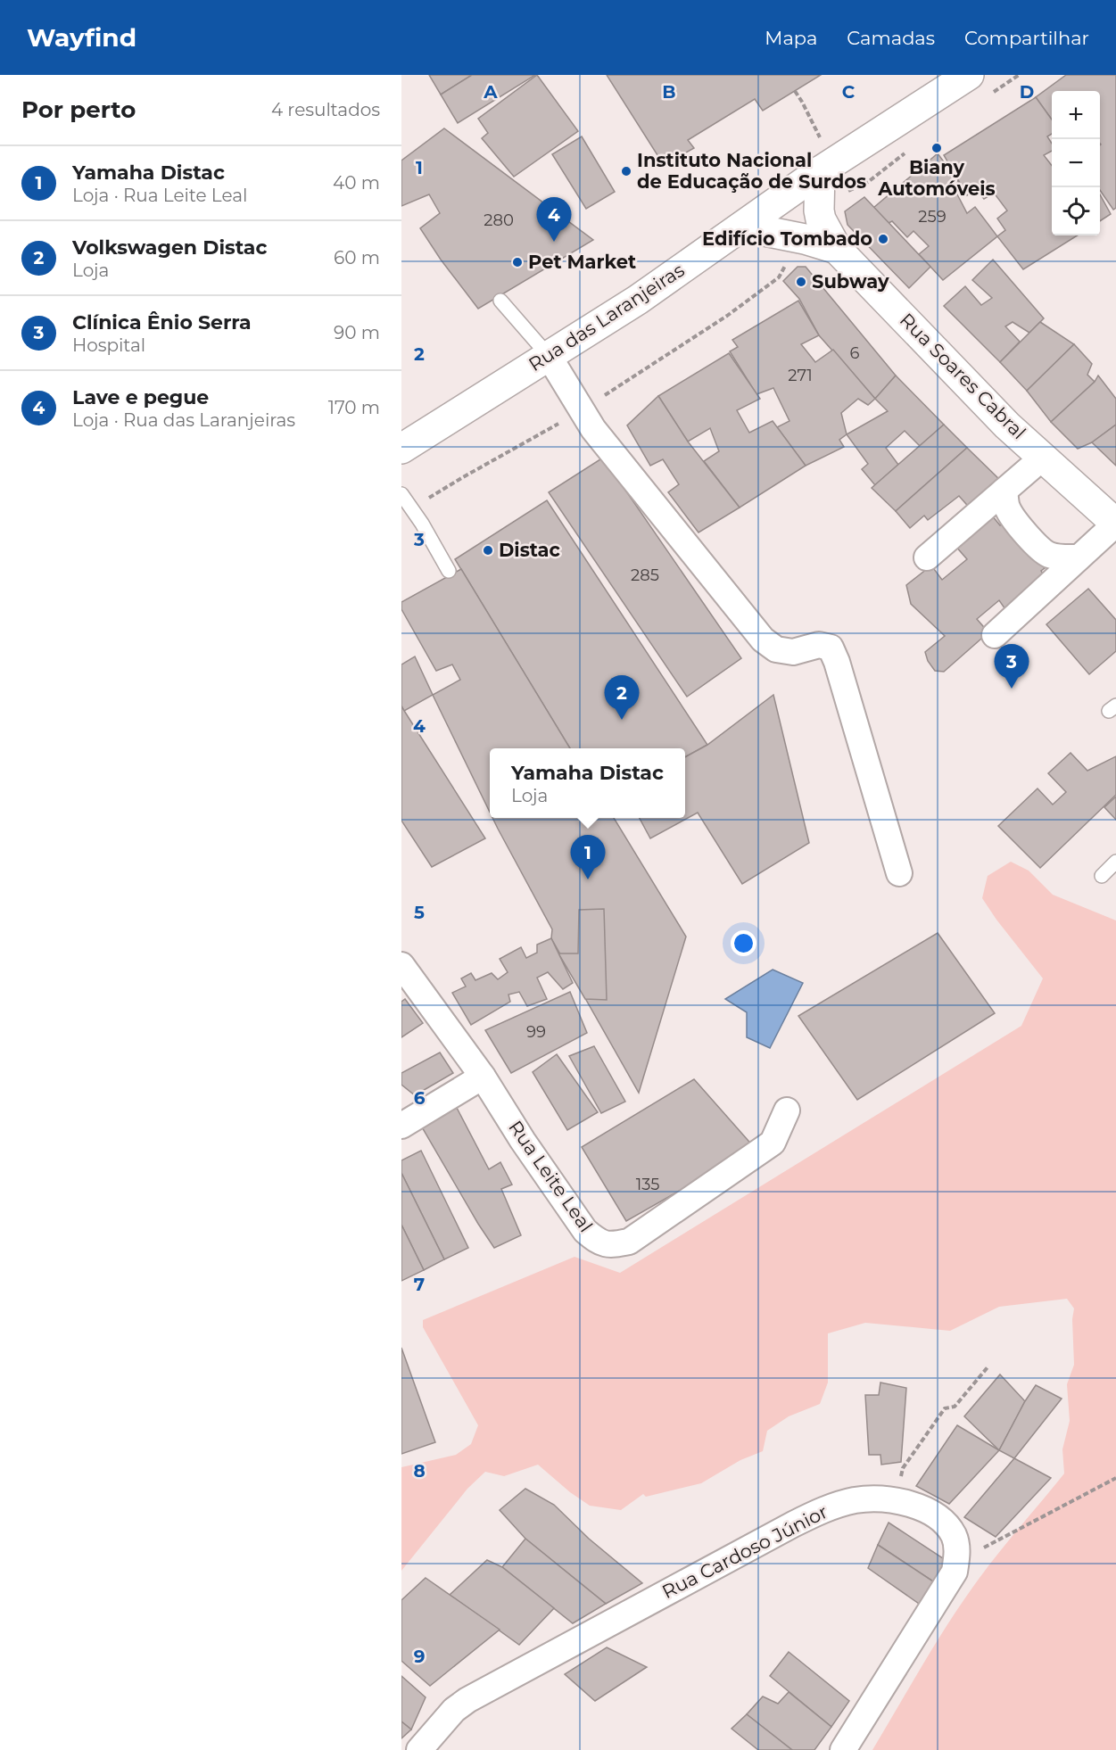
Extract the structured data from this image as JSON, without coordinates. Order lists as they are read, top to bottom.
{
  "streets": {
    "main road": ["Rua das Laranjeiras", "Rua Soares Cabral"],
    "street": ["Rua Leite Leal", "Rua Cardoso Júnior"]
  },
  "crossings": [
    ["Rua das Laranjeiras", "Rua Soares Cabral"]
  ],
  "places": [
    "Biany Automóveis",
    "Instituto Nacional de Educação de Surdos",
    "Edifício Tombado",
    "Pet Market",
    "Subway",
    "Distac"
  ],
  "house_numbers": [
    "259",
    "280",
    "6",
    "271",
    "285",
    "99",
    "135"
  ],
  "page": {
    "header": "Wayfind",
    "nav": ["Mapa", "Camadas", "Compartilhar"],
    "heading": ["Por perto", "4 resultados"],
    "map_buttons": ["+", "−"],
    "list": [
      {
        "mark": "1",
        "name": "Yamaha Distac",
        "note": "Loja · Rua Leite Leal",
        "value": "40 m"
      },
      {
        "mark": "2",
        "name": "Volkswagen Distac",
        "note": "Loja",
        "value": "60 m"
      },
      {
        "mark": "3",
        "name": "Clínica Ênio Serra",
        "note": "Hospital",
        "value": "90 m"
      },
      {
        "mark": "4",
        "name": "Lave e pegue",
        "note": "Loja · Rua das Laranjeiras",
        "value": "170 m"
      }
    ],
    "pins": [
      "4",
      "3",
      "2",
      "1"
    ],
    "popup": ["Yamaha Distac", "Loja"]
  },
  "grid": {
    "columns": [
      "A",
      "B",
      "C",
      "D"
    ],
    "rows": [
      "1",
      "2",
      "3",
      "4",
      "5",
      "6",
      "7",
      "8",
      "9"
    ]
  }
}
